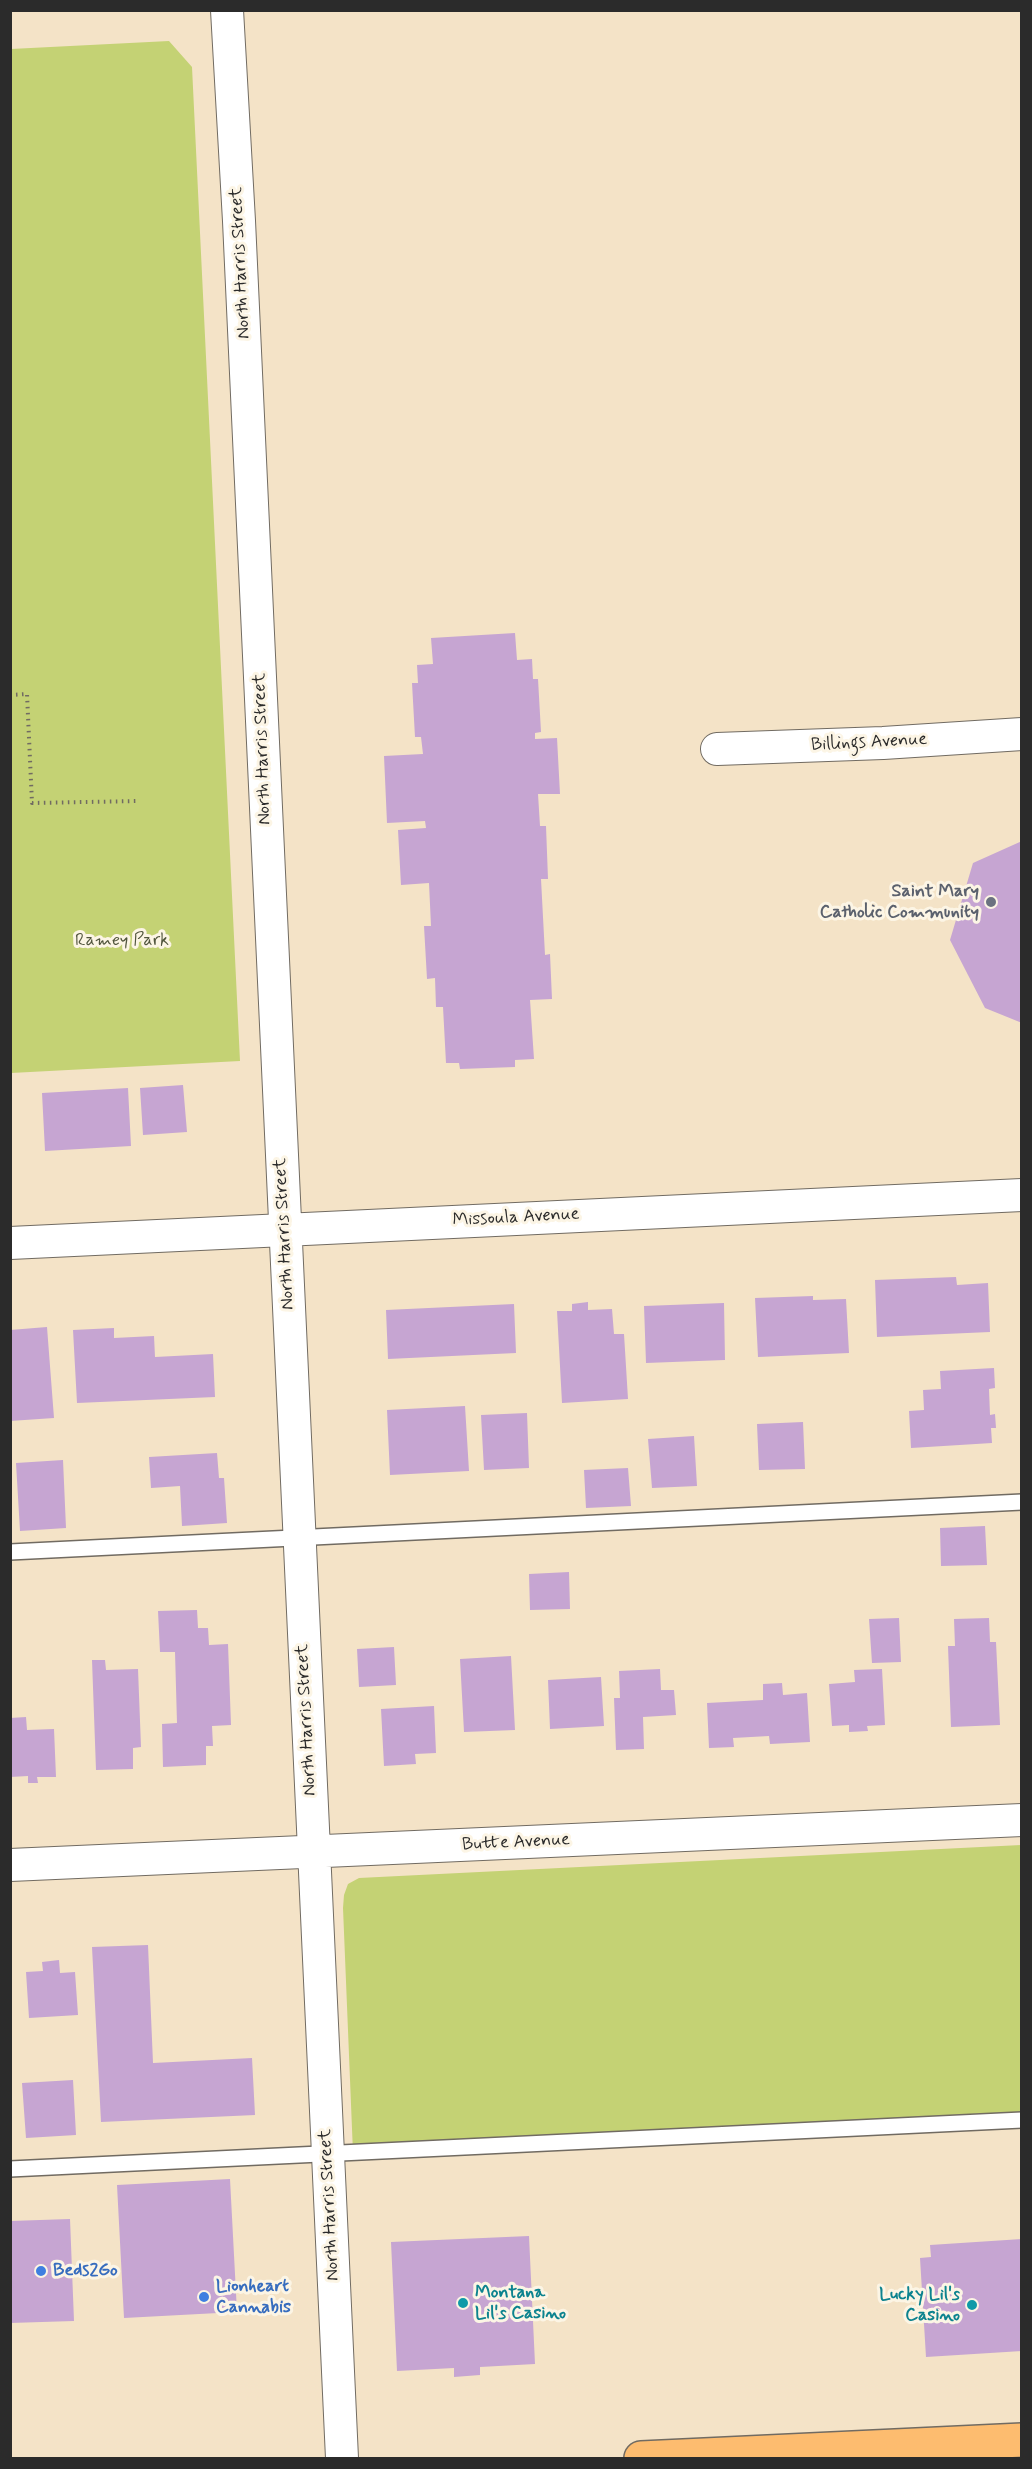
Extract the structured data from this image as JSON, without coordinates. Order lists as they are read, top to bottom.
{
  "streets": {
    "street": [
      "North Harris Street",
      "Billings Avenue",
      "Missoula Avenue",
      "Butte Avenue"
    ]
  },
  "crossings": [
    ["North Harris Street", "Missoula Avenue"],
    ["North Harris Street", "Butte Avenue"]
  ],
  "parks": ["Ramey Park"],
  "places": [
    "Saint Mary Catholic Community",
    "Beds2Go",
    "Lionheart Cannabis",
    "Montana Lil's Casino",
    "Lucky Lil's Casino"
  ]
}
